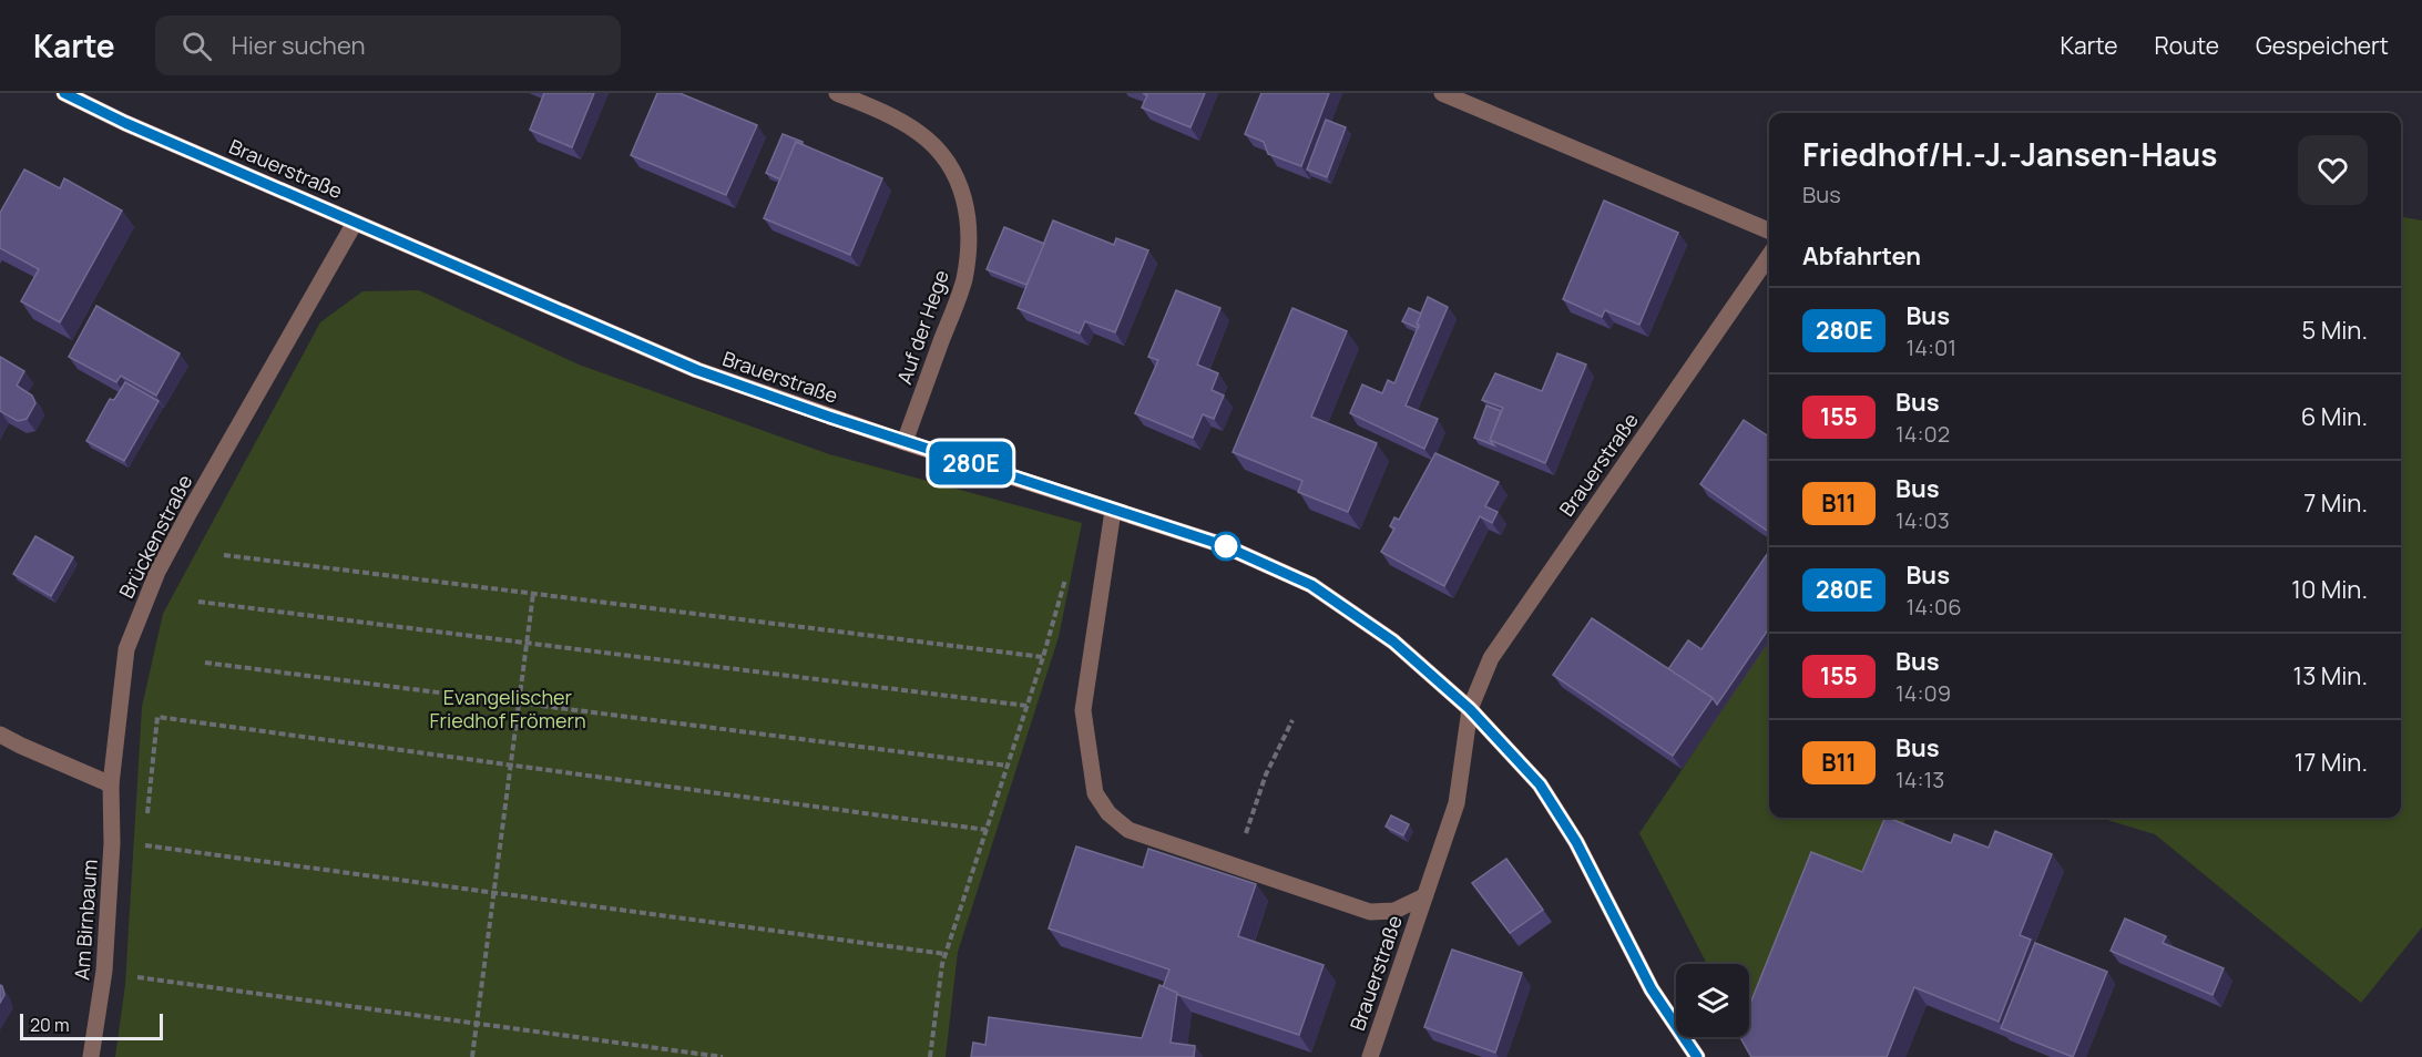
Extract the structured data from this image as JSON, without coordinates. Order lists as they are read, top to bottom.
{
  "streets": {
    "main road": ["Brauerstraße"],
    "street": ["Auf der Hege", "Brückenstraße", "Am Birnbaum"]
  },
  "crossings": [
    ["Brauerstraße", "Auf der Hege"],
    ["Brauerstraße", "Brückenstraße"],
    ["Brückenstraße", "Am Birnbaum"]
  ],
  "parks": ["Evangelischer Friedhof Frömern"],
  "lines": ["bus line 280E"],
  "scale_bar": "20 m",
  "page": {
    "header": "Karte",
    "search": "Hier suchen",
    "nav": ["Karte", "Route", "Gespeichert"],
    "on_map": "280E",
    "heading": [
      ["Friedhof/H.-J.-Jansen-Haus", "Bus"],
      "Abfahrten"
    ],
    "list": [
      {
        "mark": "280E",
        "name": "Bus",
        "note": "14:01",
        "value": "5 Min."
      },
      {
        "mark": "155",
        "name": "Bus",
        "note": "14:02",
        "value": "6 Min."
      },
      {
        "mark": "B11",
        "name": "Bus",
        "note": "14:03",
        "value": "7 Min."
      },
      {
        "mark": "280E",
        "name": "Bus",
        "note": "14:06",
        "value": "10 Min."
      },
      {
        "mark": "155",
        "name": "Bus",
        "note": "14:09",
        "value": "13 Min."
      },
      {
        "mark": "B11",
        "name": "Bus",
        "note": "14:13",
        "value": "17 Min."
      }
    ],
    "scale": "20 m"
  }
}
